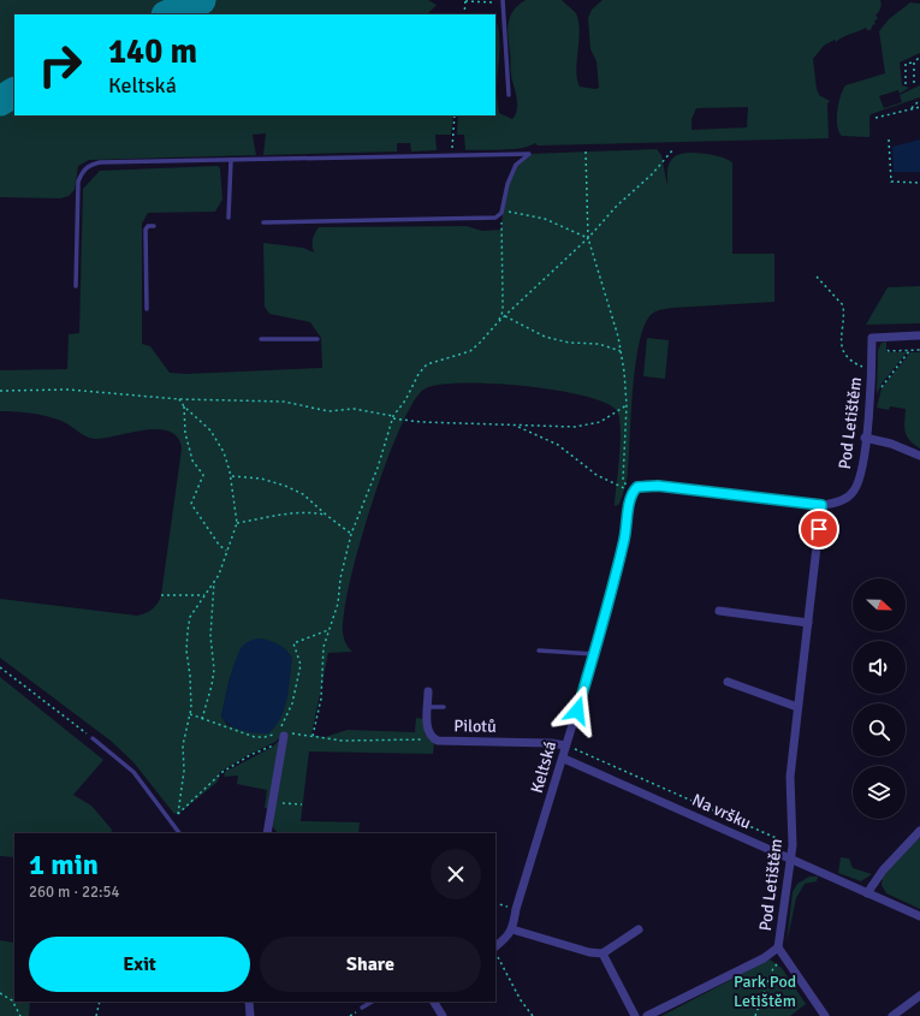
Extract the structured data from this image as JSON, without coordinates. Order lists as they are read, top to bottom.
{
  "streets": {
    "street": [
      "Pod Letištěm",
      "Pilotů",
      "Keltská",
      "Na vršku"
    ]
  },
  "crossings": [
    ["Pod Letištěm", "Na vršku"],
    ["Pilotů", "Keltská"],
    ["Keltská", "Na vršku"]
  ],
  "parks": ["Park Pod Letištěm"],
  "north": "right",
  "page": {
    "turn": ["140 m", "Keltská"],
    "heading": ["1 min", "260 m · 22:54"],
    "buttons": ["Exit", "Share"]
  }
}
